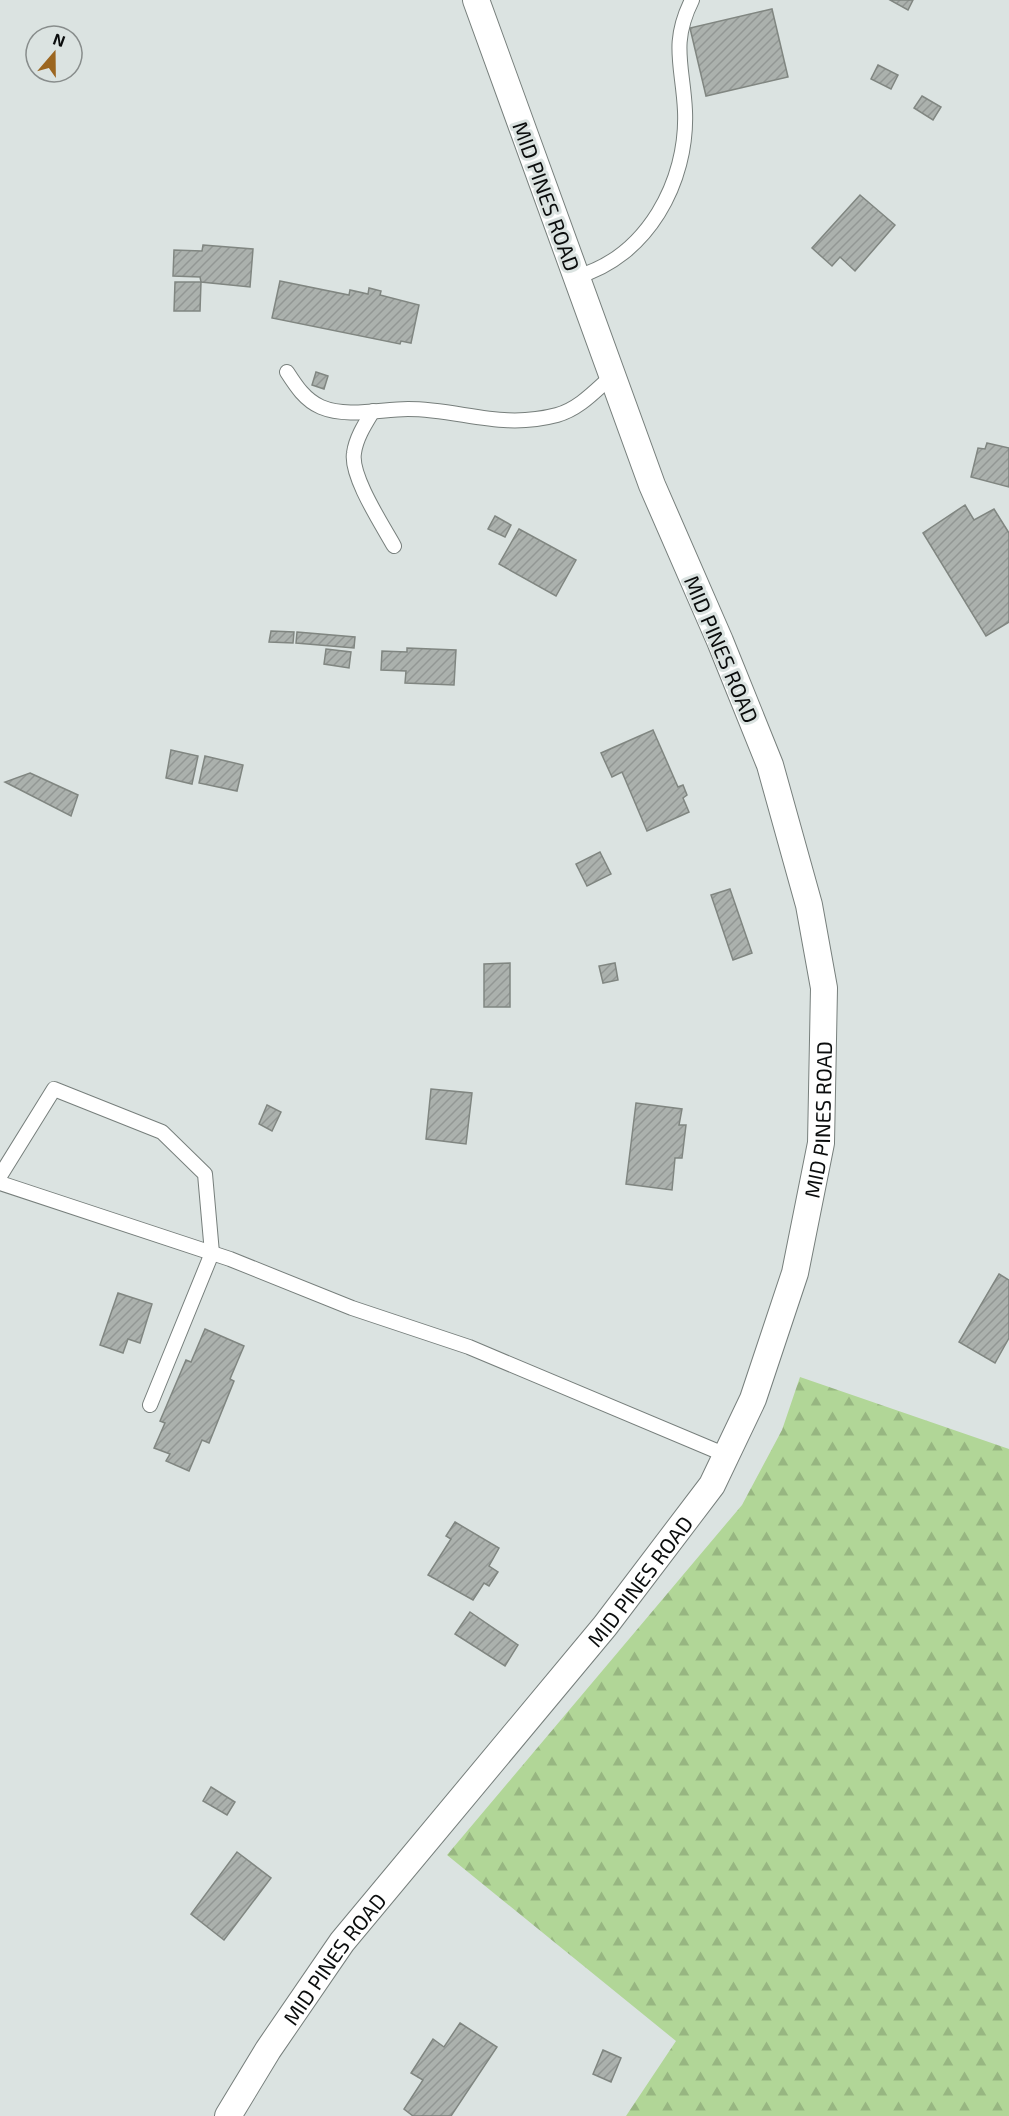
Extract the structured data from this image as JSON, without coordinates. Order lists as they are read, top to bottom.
{
  "streets": {
    "street": ["MID PINES ROAD"]
  },
  "north": "top"
}
